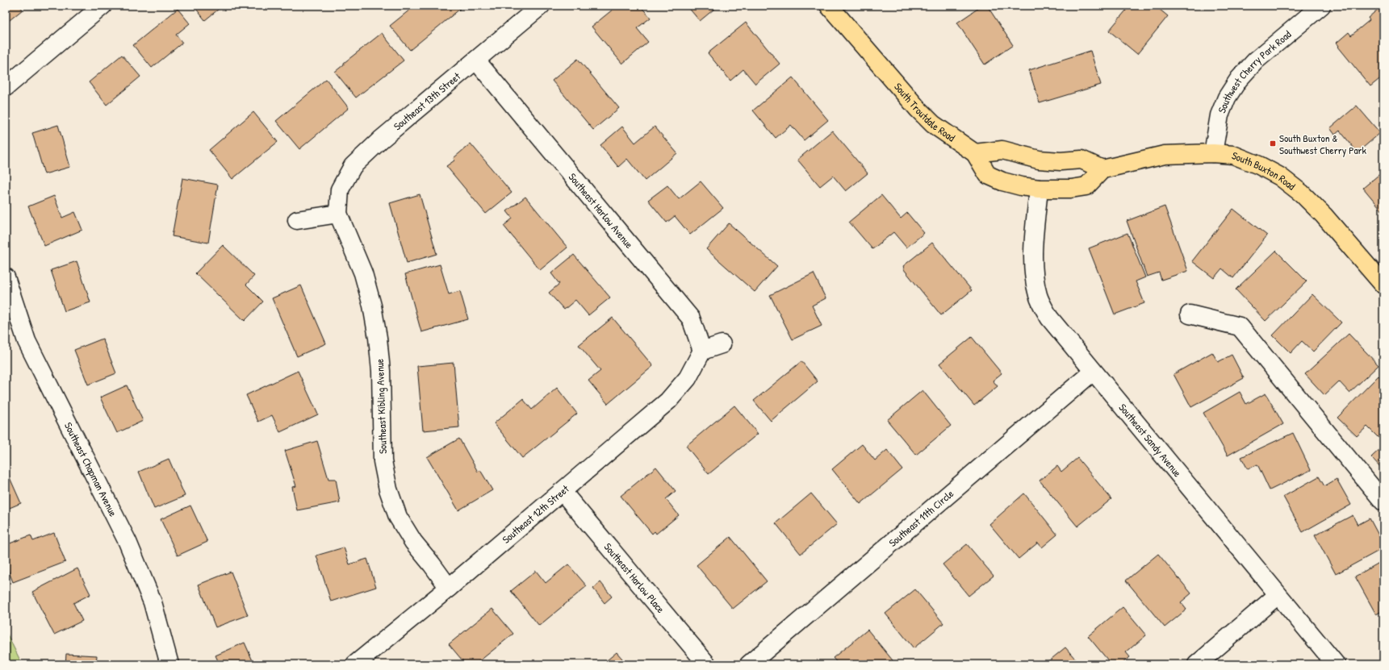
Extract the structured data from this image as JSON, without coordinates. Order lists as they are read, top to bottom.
{
  "streets": {
    "main road": ["South Troutdale Road", "South Buxton Road"],
    "street": [
      "Southwest Cherry Park Road",
      "Southeast 13th Street",
      "Southeast Harlow Avenue",
      "Southeast Kibling Avenue",
      "Southeast Sandy Avenue",
      "Southeast Chapman Avenue",
      "Southeast 12th Street",
      "Southeast 11th Circle",
      "Southeast Harlow Place"
    ]
  },
  "crossings": [
    ["Southwest Cherry Park Road", "South Buxton Road"],
    ["Southeast 13th Street", "Southeast Harlow Avenue"],
    ["Southeast 13th Street", "Southeast Kibling Avenue"],
    ["South Troutdale Road", "Southeast Sandy Avenue"],
    ["Southeast Harlow Avenue", "Southeast 12th Street"],
    ["Southeast Kibling Avenue", "Southeast 12th Street"],
    ["Southeast Sandy Avenue", "Southeast 11th Circle"],
    ["Southeast 12th Street", "Southeast Harlow Place"]
  ],
  "places": {
    "transit": ["South Buxton & Southwest Cherry Park"]
  }
}
